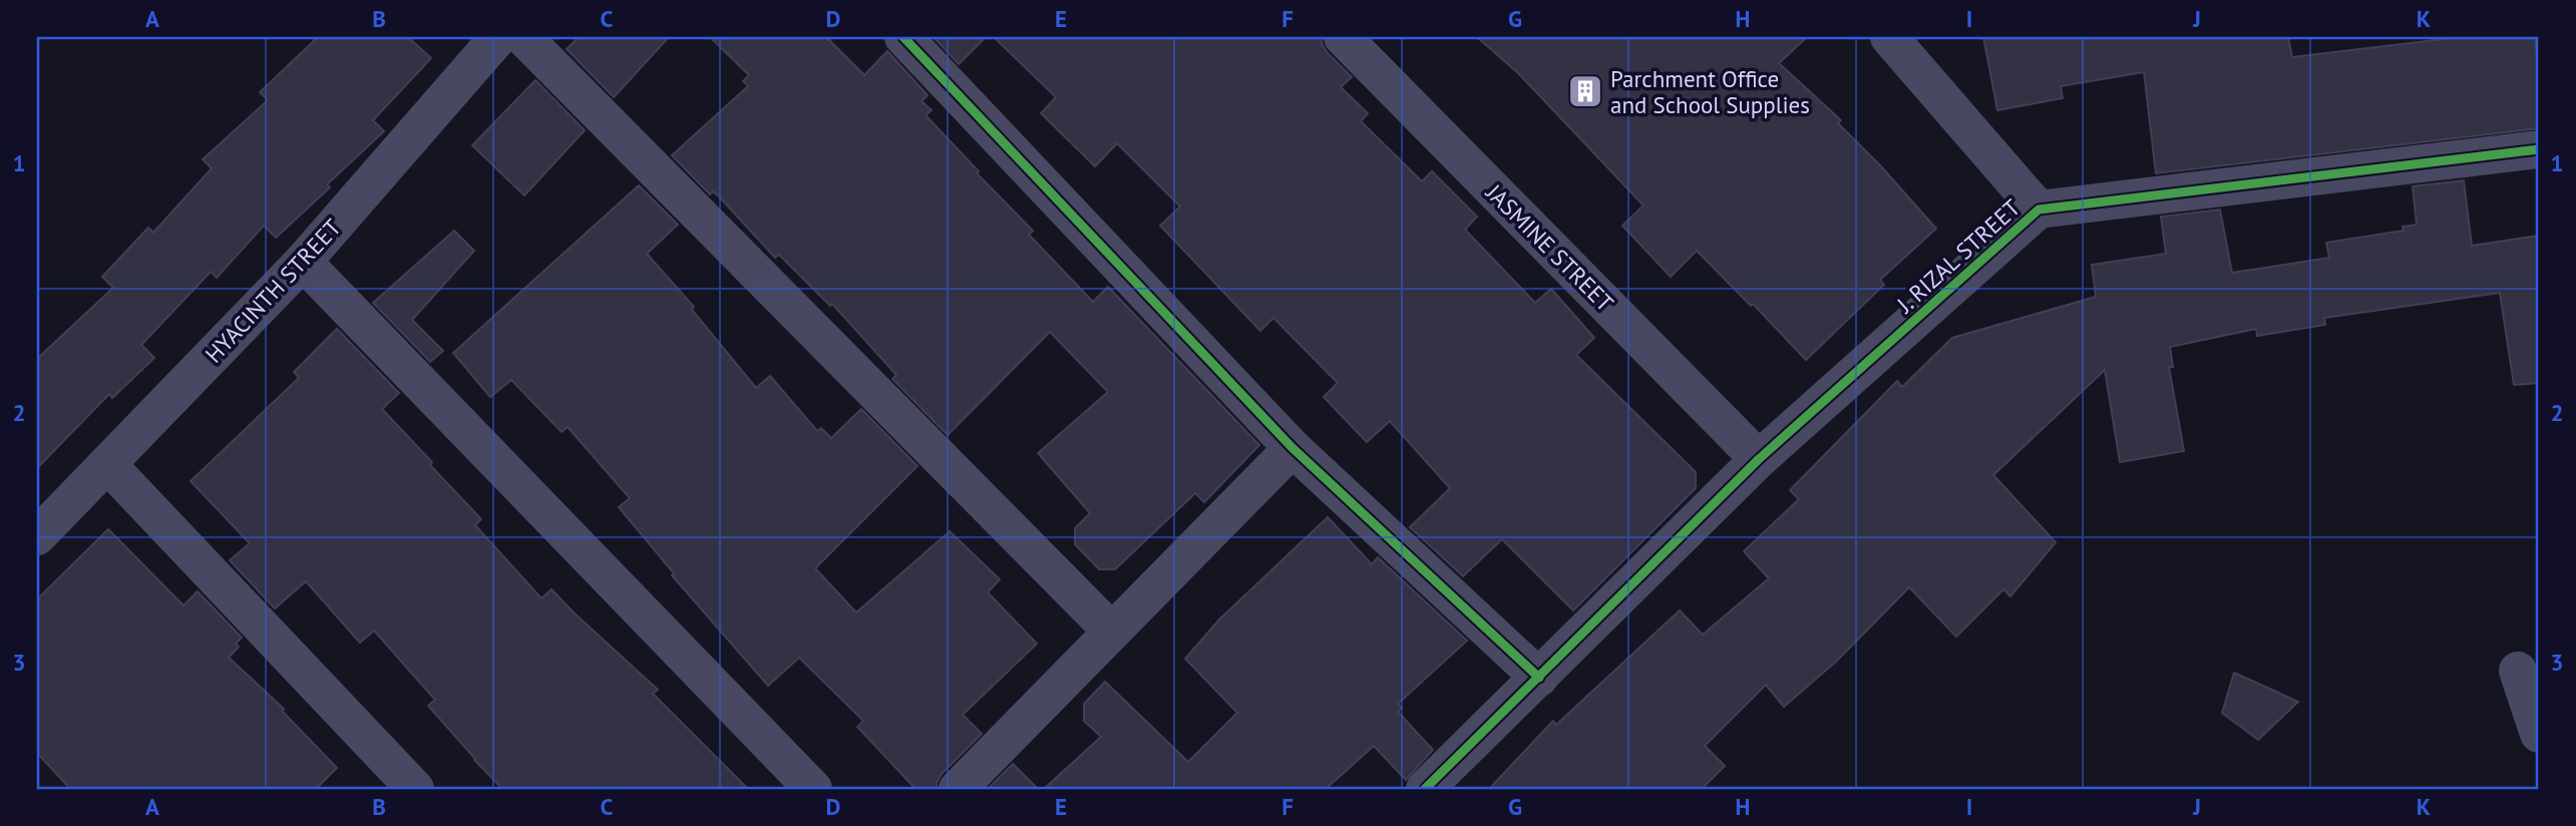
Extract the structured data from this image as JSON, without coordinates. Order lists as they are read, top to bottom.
{
  "streets": {
    "street": ["JASMINE STREET", "J. RIZAL STREET", "HYACINTH STREET"]
  },
  "crossings": [
    ["JASMINE STREET", "J. RIZAL STREET"]
  ],
  "places": {
    "building": ["Parchment Office and School Supplies"]
  },
  "grid": {
    "columns": [
      "A",
      "B",
      "C",
      "D",
      "E",
      "F",
      "G",
      "H",
      "I",
      "J",
      "K"
    ],
    "rows": ["1", "2", "3"]
  }
}
